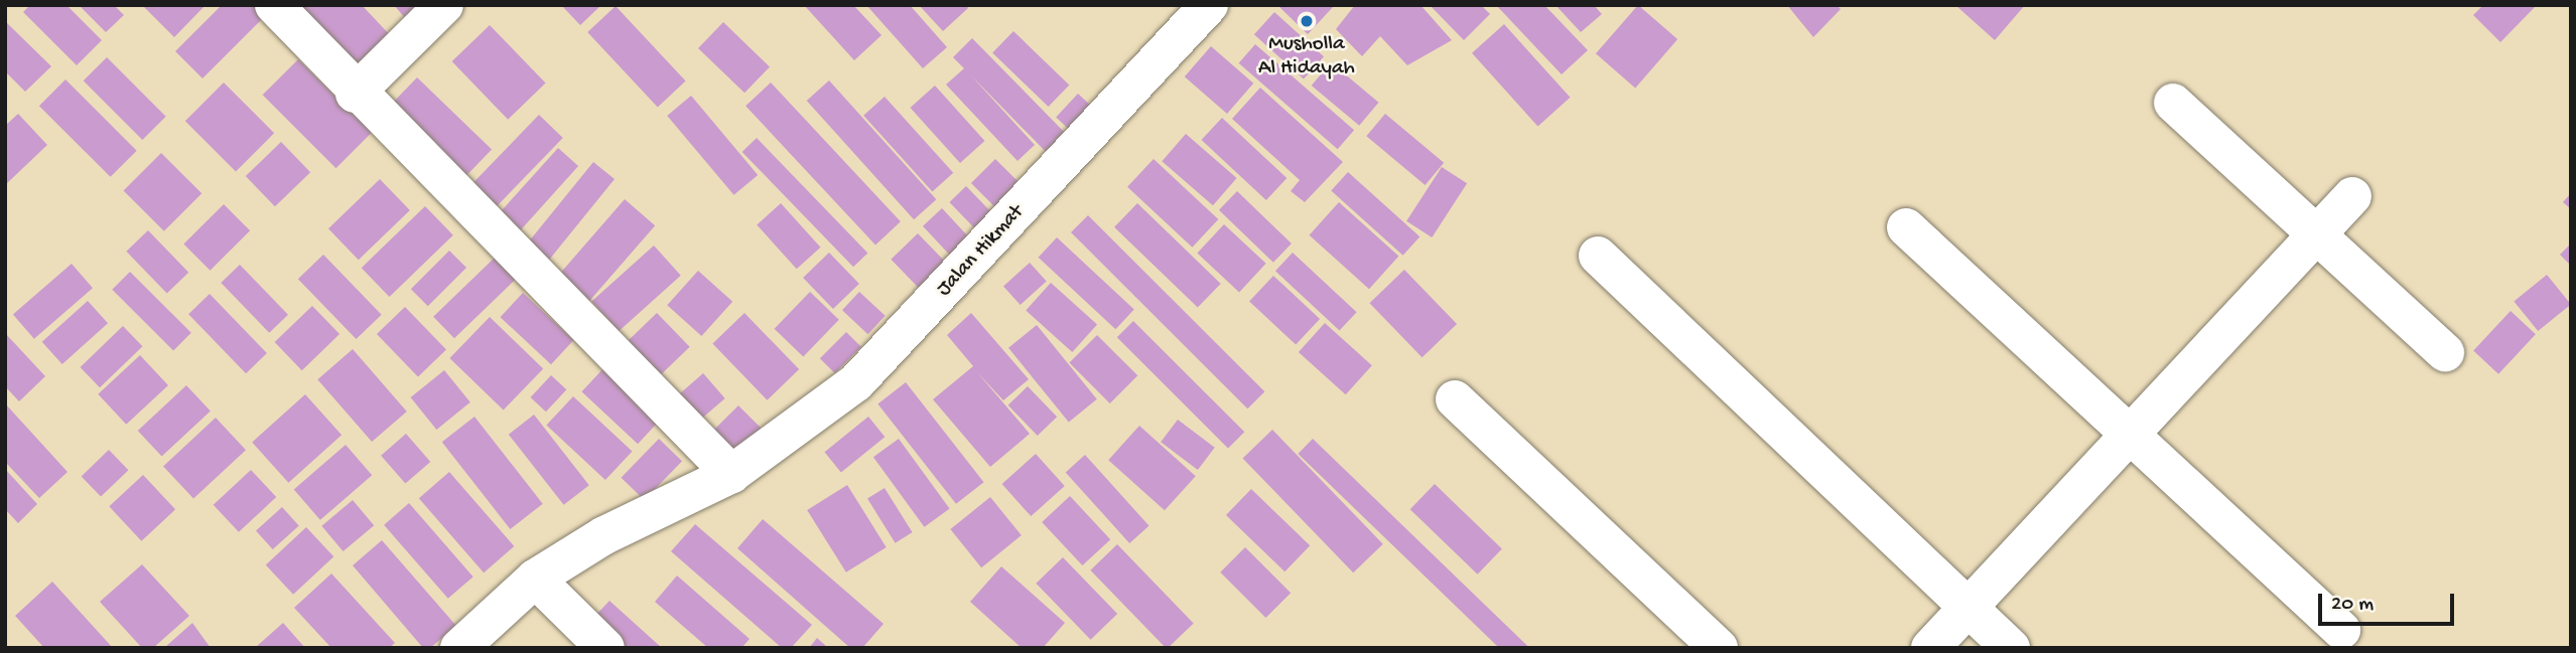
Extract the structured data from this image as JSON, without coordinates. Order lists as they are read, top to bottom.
{
  "streets": {
    "street": ["Jalan Hikmat"]
  },
  "places": ["Musholla Al Hidayah"],
  "scale_bar": "20 m"
}
